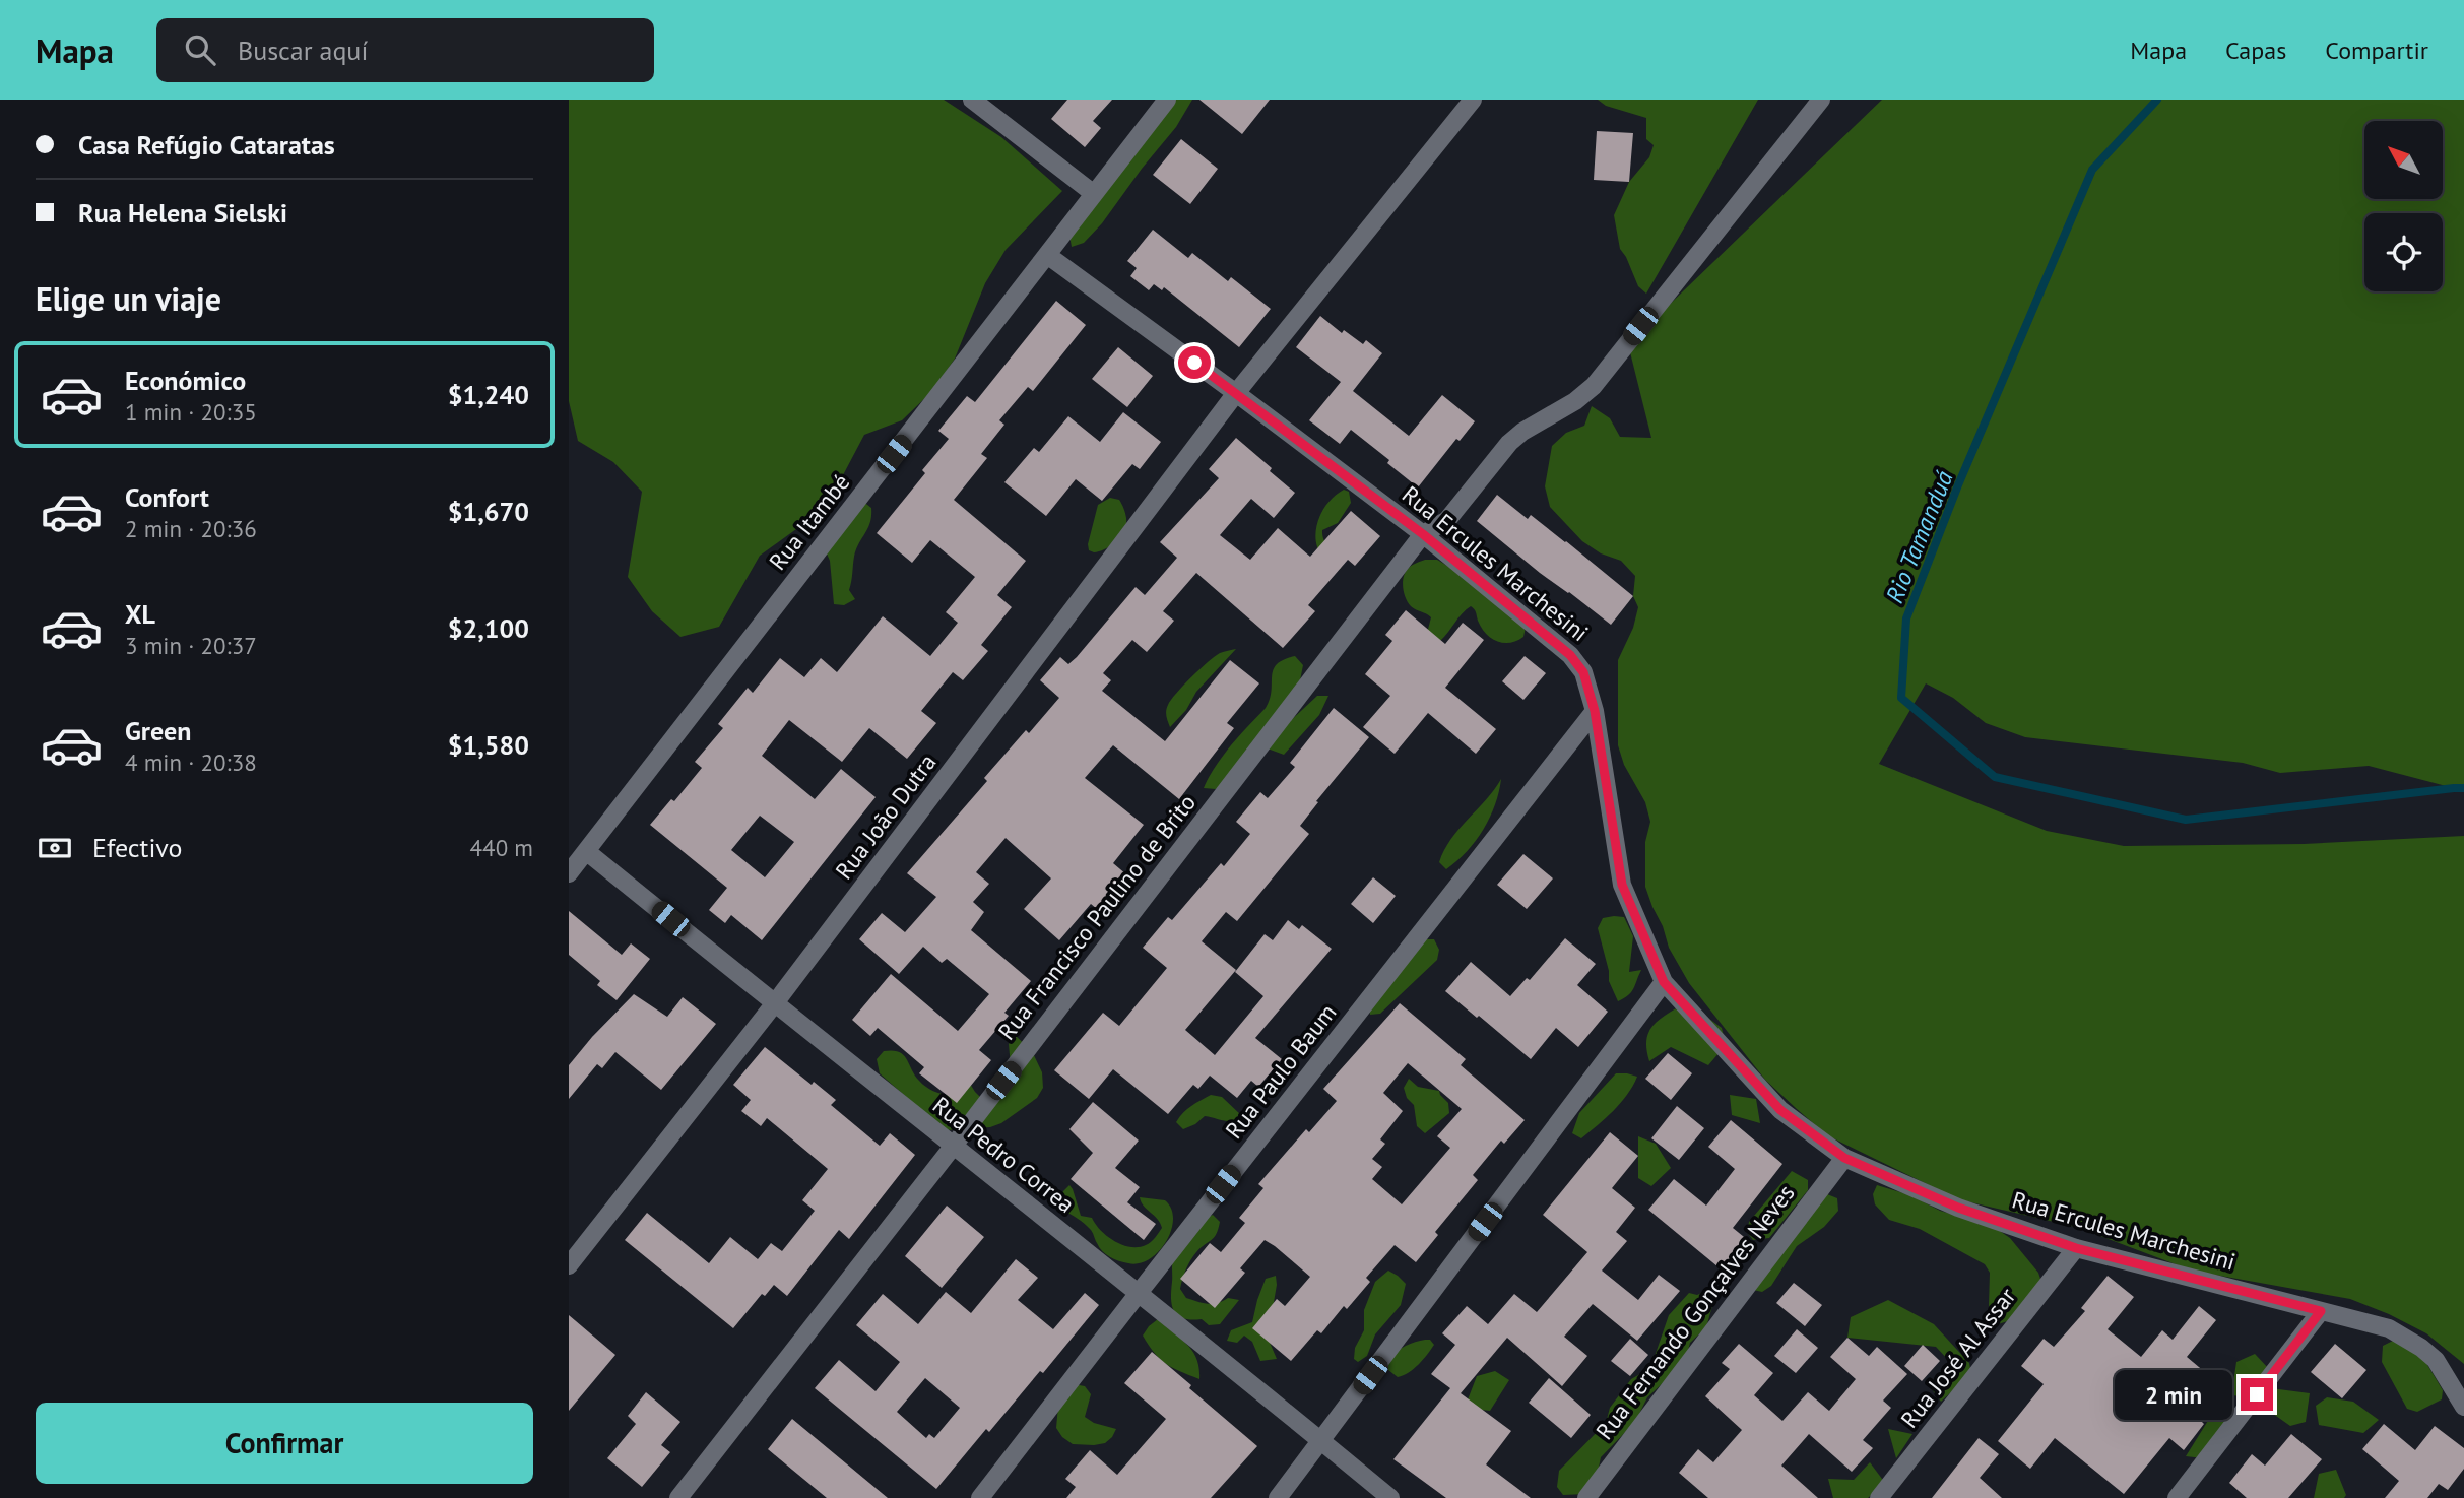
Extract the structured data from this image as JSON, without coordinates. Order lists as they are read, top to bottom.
{
  "streets": {
    "street": [
      "Rua Itambé",
      "Rua Ercules Marchesini",
      "Rua João Dutra",
      "Rua Francisco Paulino de Brito",
      "Rua Paulo Baum",
      "Rua Pedro Correa",
      "Rua Fernando Gonçalves Neves",
      "Rua José Al Assar"
    ]
  },
  "crossings": [
    ["Rua Itambé", "Rua Ercules Marchesini"],
    ["Rua Itambé", "Rua Pedro Correa"],
    ["Rua Ercules Marchesini", "Rua João Dutra"],
    ["Rua Ercules Marchesini", "Rua Francisco Paulino de Brito"],
    ["Rua Ercules Marchesini", "Rua Paulo Baum"],
    ["Rua Ercules Marchesini", "Rua Fernando Gonçalves Neves"],
    ["Rua Ercules Marchesini", "Rua José Al Assar"],
    ["Rua João Dutra", "Rua Pedro Correa"],
    ["Rua Francisco Paulino de Brito", "Rua Pedro Correa"],
    ["Rua Paulo Baum", "Rua Pedro Correa"]
  ],
  "water": ["Rio Tamanduá"],
  "north": "top left",
  "page": {
    "header": "Mapa",
    "search": "Buscar aquí",
    "nav": ["Mapa", "Capas", "Compartir"],
    "banner": ["Casa Refúgio Cataratas", "Rua Helena Sielski"],
    "heading": "Elige un viaje",
    "list": [
      {
        "name": "Económico",
        "note": "1 min · 20:35",
        "value": "$1,240"
      },
      {
        "name": "Confort",
        "note": "2 min · 20:36",
        "value": "$1,670"
      },
      {
        "name": "XL",
        "note": "3 min · 20:37",
        "value": "$2,100"
      },
      {
        "name": "Green",
        "note": "4 min · 20:38",
        "value": "$1,580"
      }
    ],
    "pay": ["Efectivo", "440 m"],
    "bubble": "2 min",
    "buttons": "Confirmar"
  }
}
